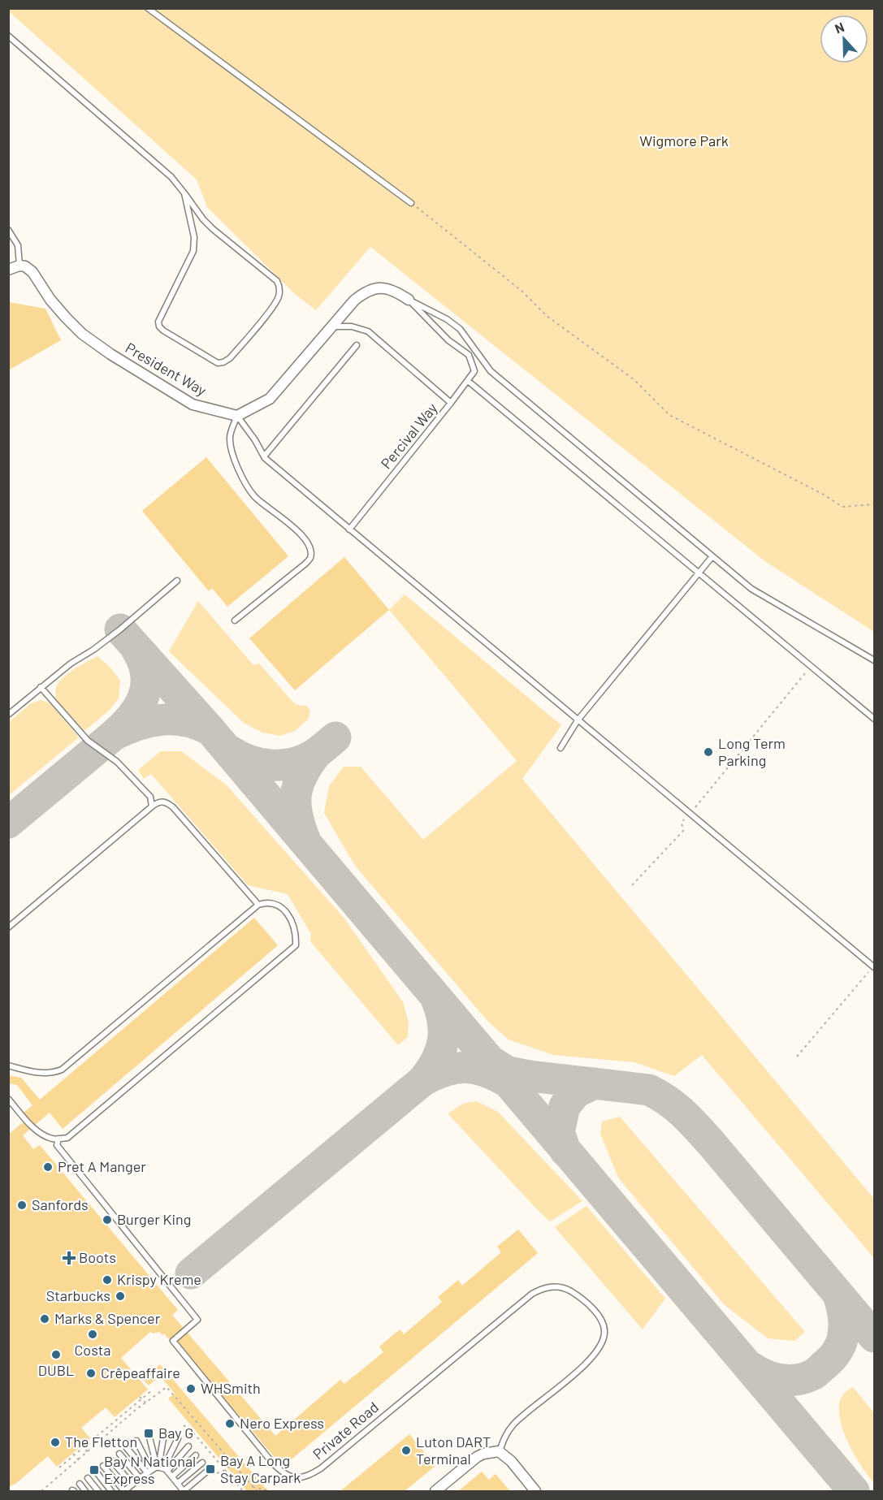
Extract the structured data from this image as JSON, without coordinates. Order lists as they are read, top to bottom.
{
  "streets": {
    "street": ["President Way"],
    "lane": ["Percival Way", "Private Road"]
  },
  "parks": ["Wigmore Park"],
  "places": {
    "other": [
      "Long Term Parking",
      "Pret A Manger",
      "Sanfords",
      "Burger King",
      "Krispy Kreme",
      "Starbucks",
      "Marks & Spencer",
      "Costa",
      "DUBL",
      "Crêpeaffaire",
      "WHSmith",
      "Nero Express",
      "The Fletton",
      "Luton DART Terminal"
    ],
    "health": ["Boots"],
    "transit": ["Bay G", "Bay A Long Stay Carpark", "Bay N National Express"]
  },
  "north": "top"
}
